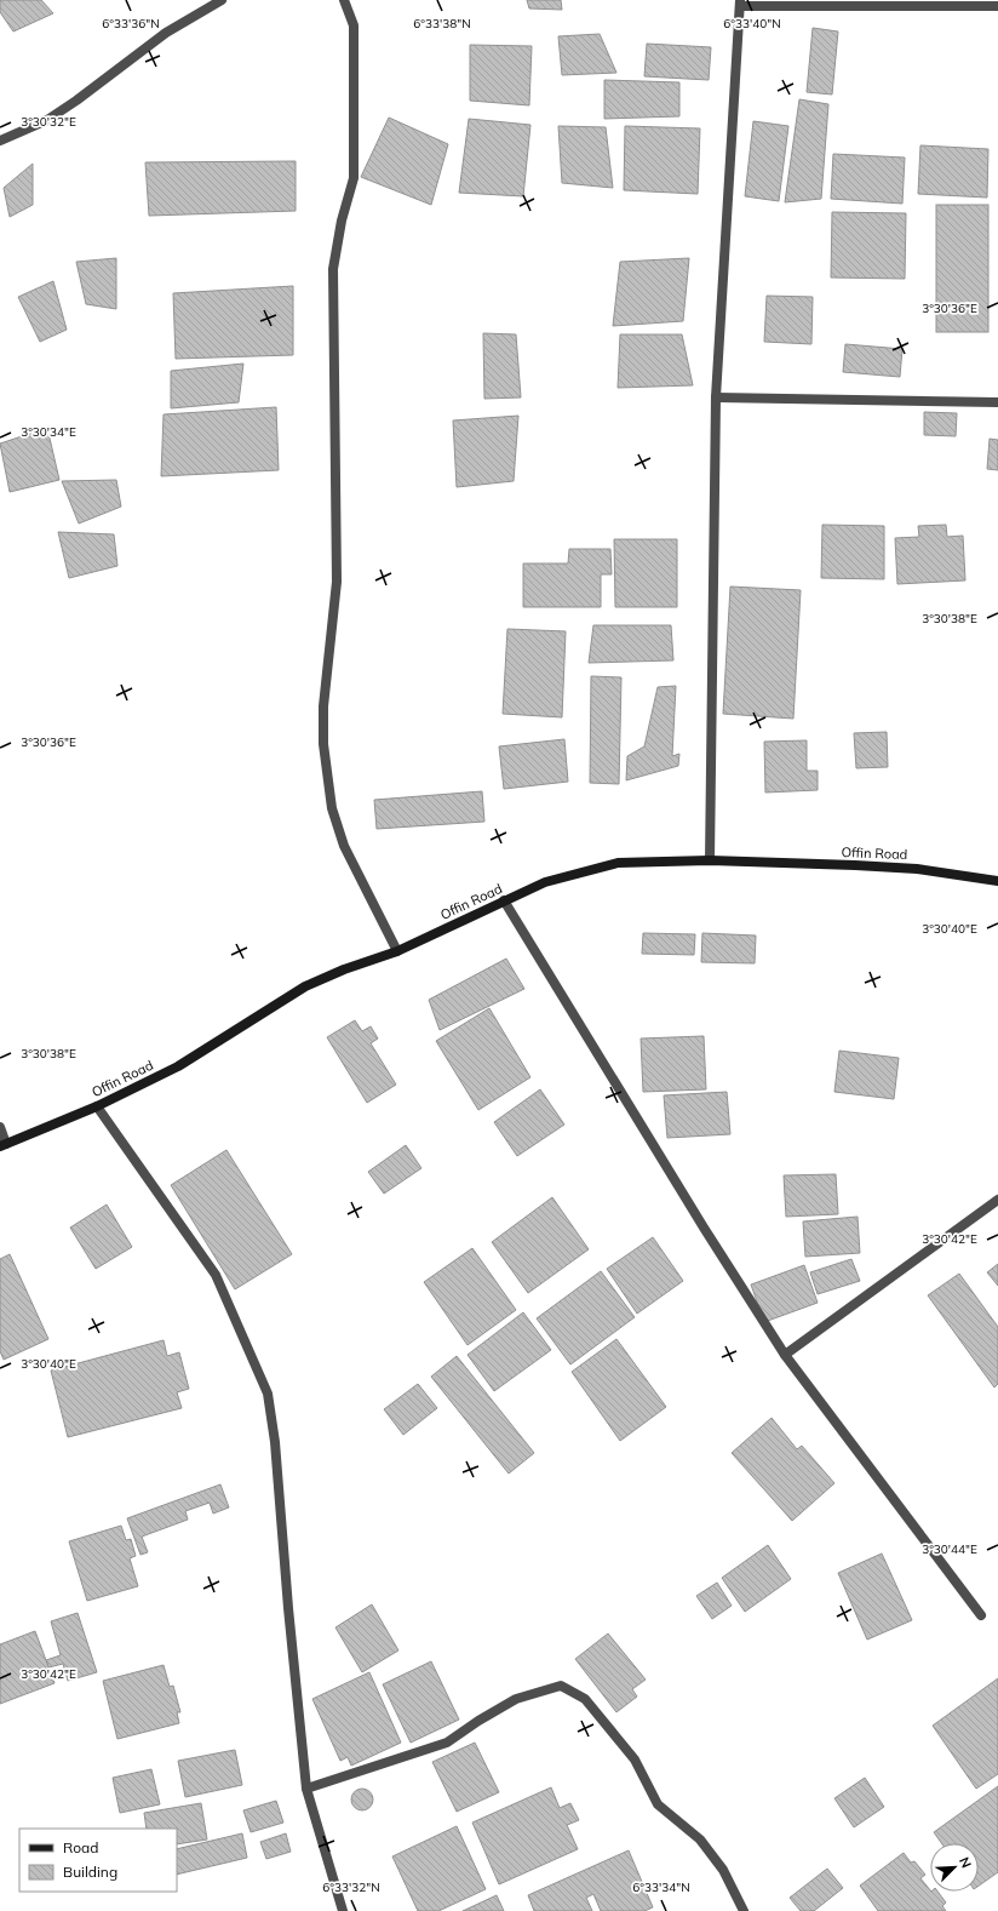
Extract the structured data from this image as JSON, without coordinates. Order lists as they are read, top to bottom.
{
  "streets": {
    "street": ["Offin Road"]
  },
  "legend": ["Road", "Building"],
  "north": "top right",
  "coordinates": [
    "6°33'36\"N",
    "6°33'38\"N",
    "6°33'40\"N",
    "3°30'32\"E",
    "3°30'36\"E",
    "3°30'34\"E",
    "3°30'38\"E",
    "3°30'40\"E",
    "3°30'42\"E",
    "3°30'44\"E",
    "6°33'32\"N",
    "6°33'34\"N"
  ]
}
